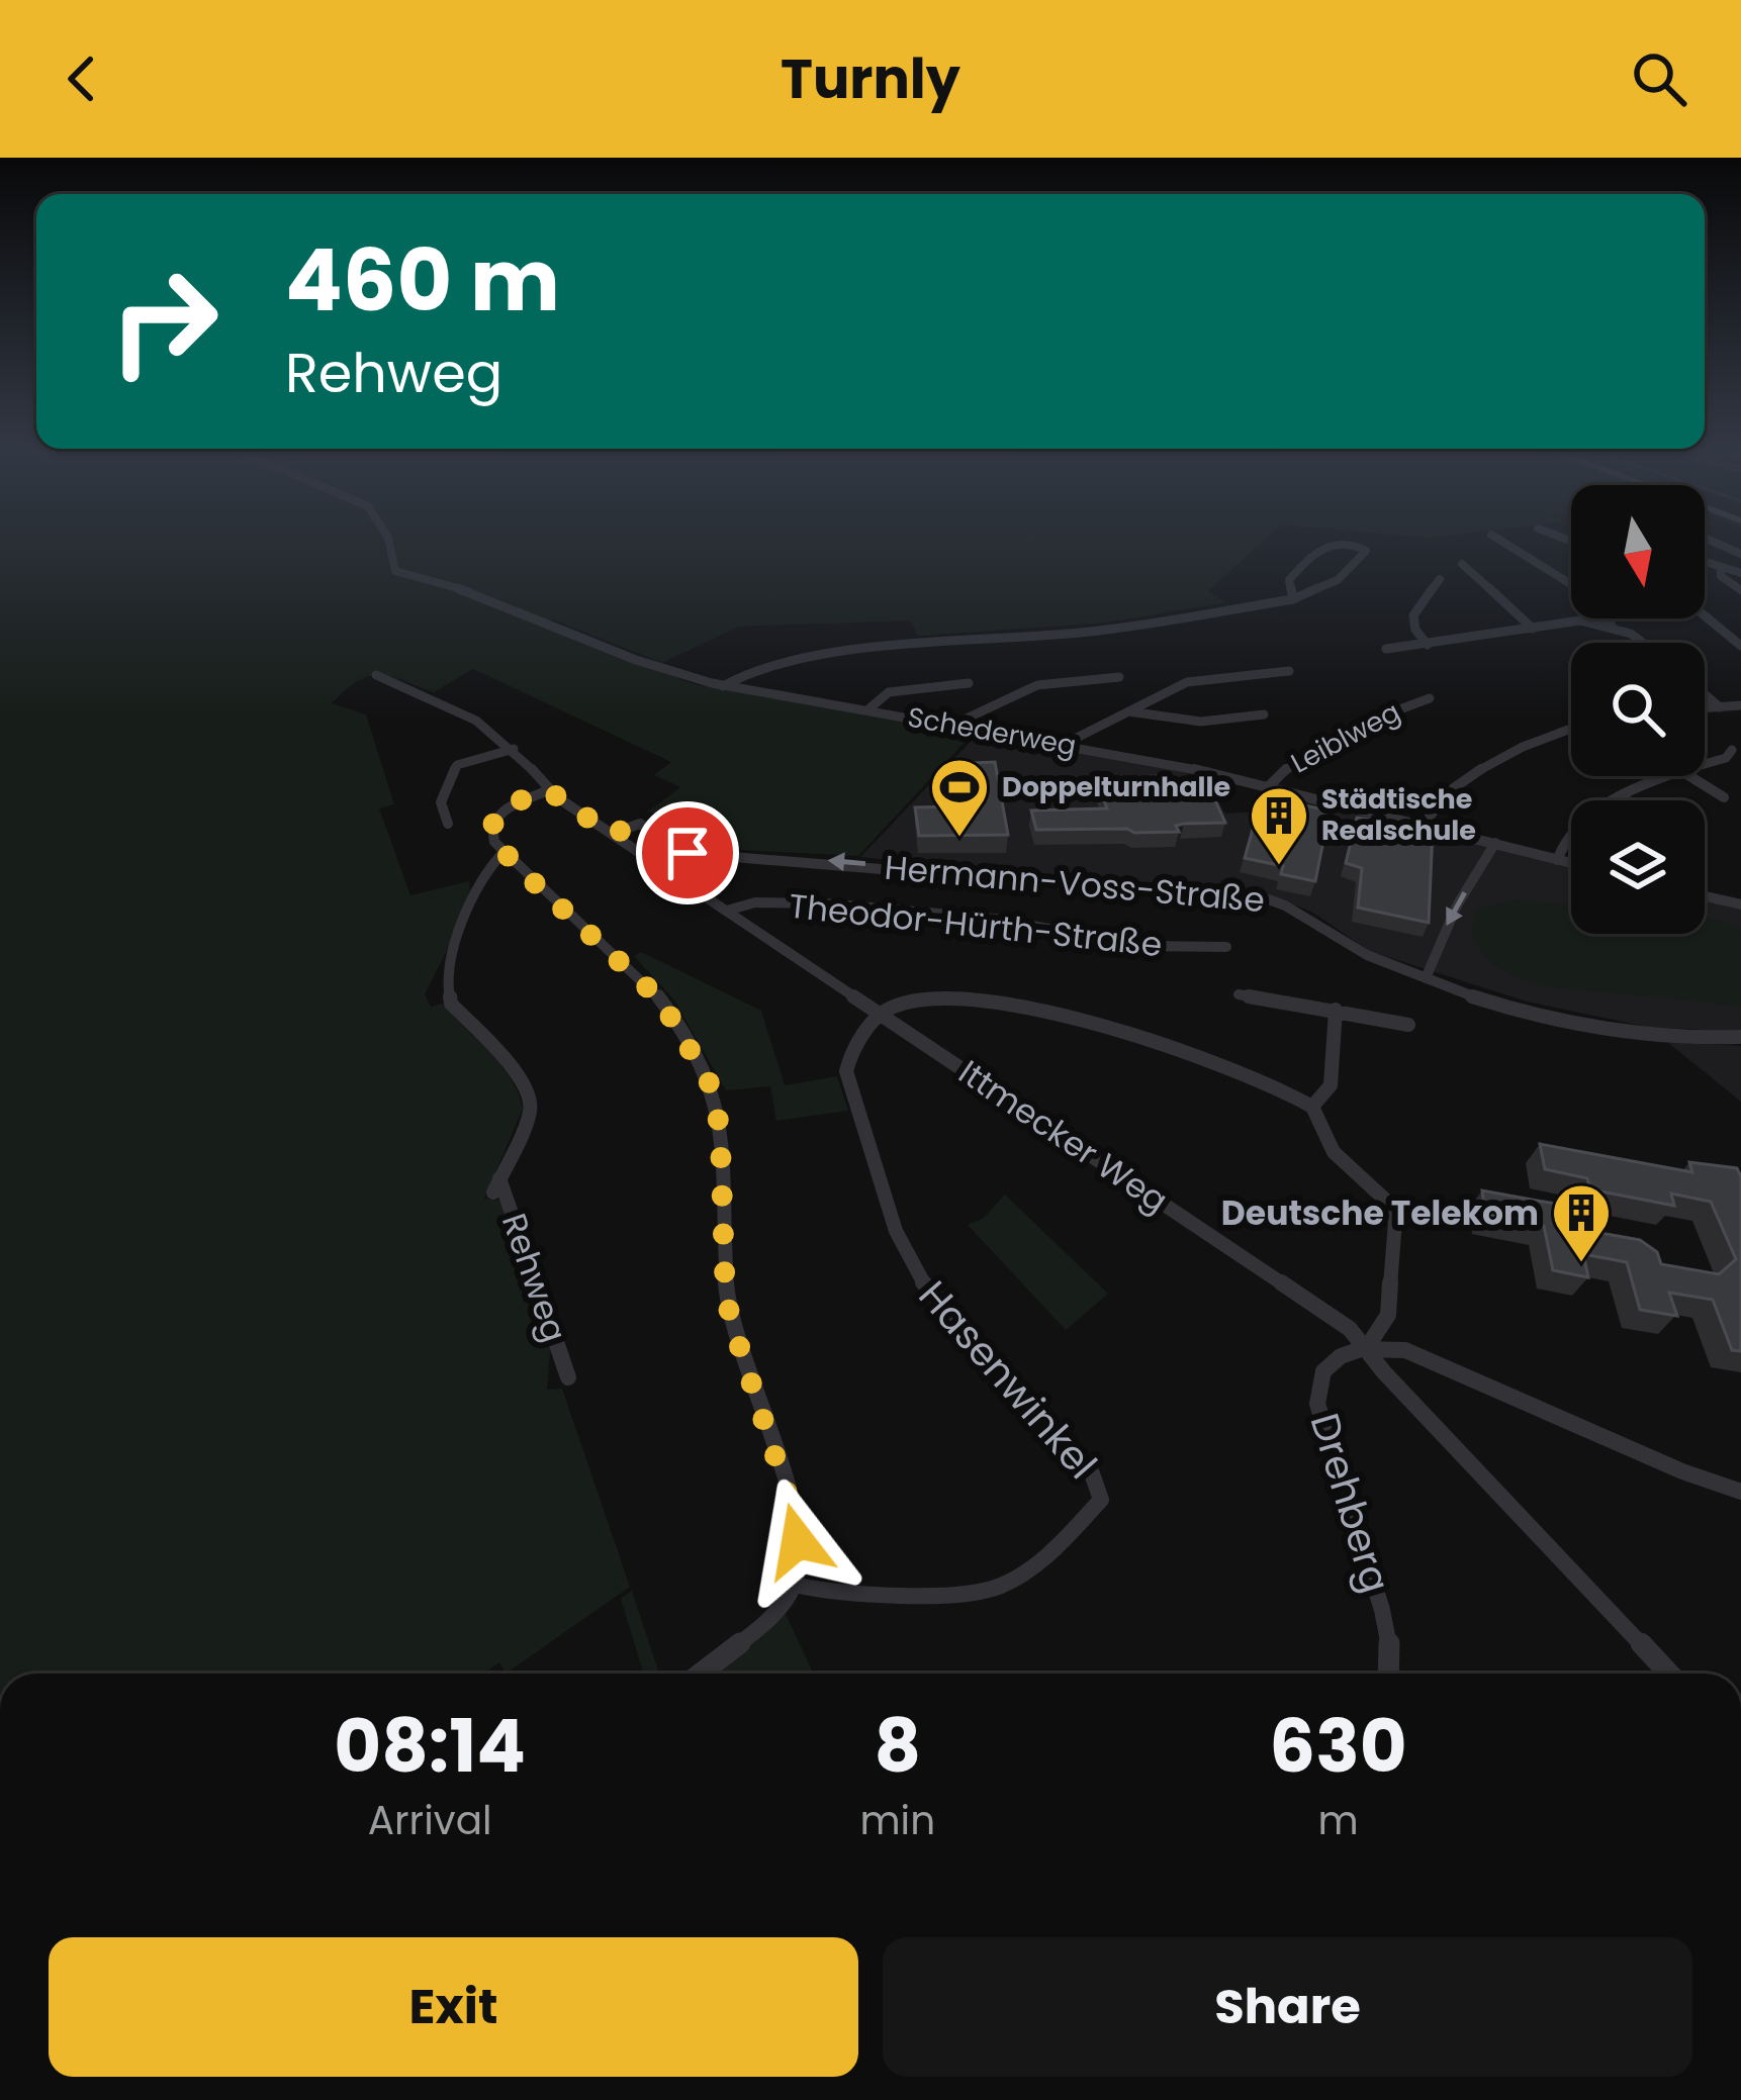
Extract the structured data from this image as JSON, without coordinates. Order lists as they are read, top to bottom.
{
  "streets": {
    "street": [
      "Schederweg",
      "Leiblweg",
      "Hermann-Voss-Straße",
      "Theodor-Hürth-Straße",
      "Ittmecker Weg",
      "Rehweg",
      "Hasenwinkel",
      "Drehberg"
    ]
  },
  "crossings": [
    ["Schederweg", "Leiblweg"],
    ["Hermann-Voss-Straße", "Ittmecker Weg"],
    ["Theodor-Hürth-Straße", "Ittmecker Weg"],
    ["Ittmecker Weg", "Rehweg"],
    ["Ittmecker Weg", "Hasenwinkel"],
    ["Ittmecker Weg", "Drehberg"]
  ],
  "one_way": ["Hermann-Voss-Straße"],
  "places": {
    "sports": ["Doppelturnhalle"],
    "building": ["Städtische Realschule", "Deutsche Telekom"]
  },
  "north": "bottom",
  "page": {
    "header": "Turnly",
    "turn": ["460 m", "Rehweg"],
    "eta": [
      "08:14",
      "Arrival",
      "8",
      "min",
      "630",
      "m"
    ],
    "buttons": ["Exit", "Share"]
  }
}
